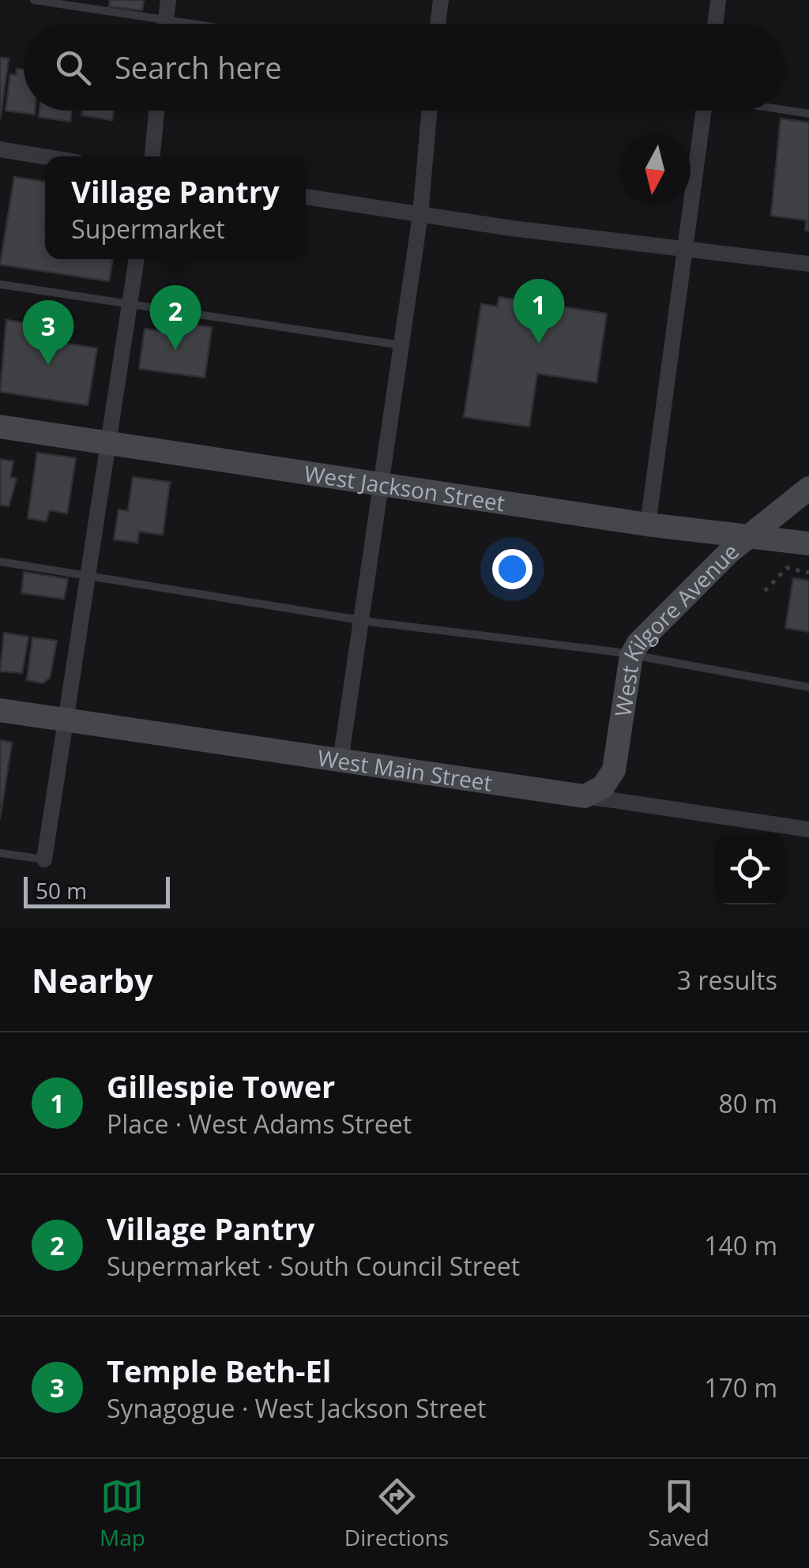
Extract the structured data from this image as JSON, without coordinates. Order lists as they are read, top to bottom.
{
  "streets": {
    "main road": ["West Jackson Street", "West Kilgore Avenue", "West Main Street"]
  },
  "crossings": [
    ["West Jackson Street", "West Kilgore Avenue"],
    ["West Kilgore Avenue", "West Main Street"]
  ],
  "scale_bar": "50 m",
  "north": "bottom",
  "page": {
    "search": "Search here",
    "popup": ["Village Pantry", "Supermarket"],
    "pins": ["1", "2", "3"],
    "scale": "50 m",
    "heading": ["Nearby", "3 results"],
    "list": [
      {
        "mark": "1",
        "name": "Gillespie Tower",
        "note": "Place · West Adams Street",
        "value": "80 m"
      },
      {
        "mark": "2",
        "name": "Village Pantry",
        "note": "Supermarket · South Council Street",
        "value": "140 m"
      },
      {
        "mark": "3",
        "name": "Temple Beth-El",
        "note": "Synagogue · West Jackson Street",
        "value": "170 m"
      }
    ],
    "nav": ["Map", "Directions", "Saved"]
  }
}
